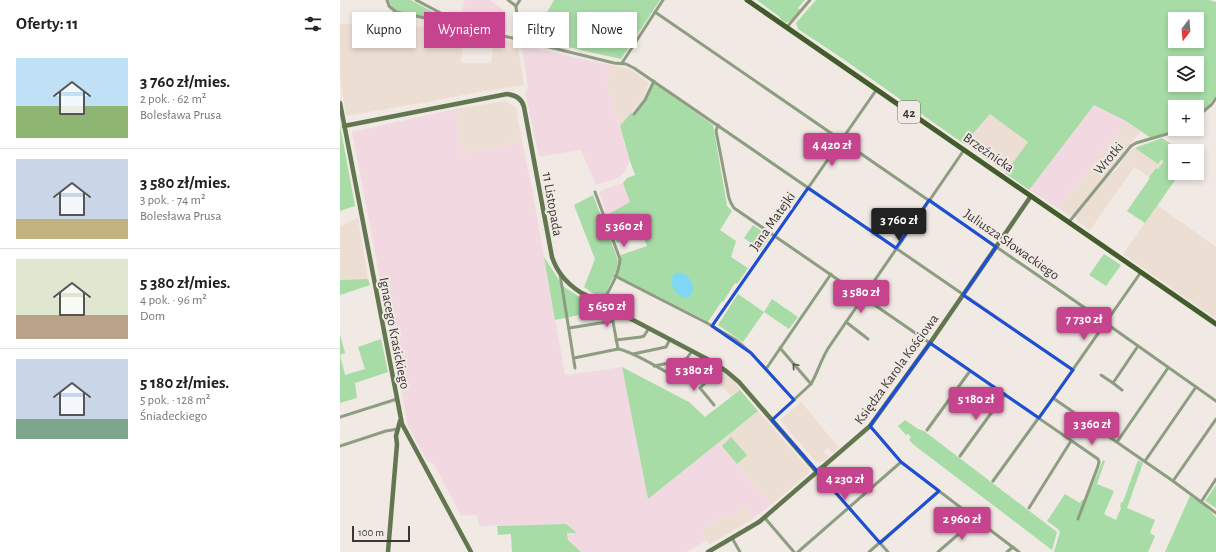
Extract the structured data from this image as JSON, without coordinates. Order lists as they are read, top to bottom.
{
  "streets": {
    "main road": ["42", "Brzeźnicka"],
    "street": [
      "Wrotki",
      "11 Listopada",
      "Jana Matejki",
      "Juliusza Słowackiego",
      "Ignacego Krasickiego",
      "Księdza Karola Kościowa"
    ]
  },
  "crossings": [
    ["Brzeźnicka", "Wrotki"],
    ["Brzeźnicka", "Jana Matejki"],
    ["Brzeźnicka", "Księdza Karola Kościowa"],
    ["11 Listopada", "Ignacego Krasickiego"],
    ["11 Listopada", "Księdza Karola Kościowa"],
    ["Jana Matejki", "Juliusza Słowackiego"],
    ["Juliusza Słowackiego", "Księdza Karola Kościowa"]
  ],
  "scale_bar": "100 m",
  "north": "bottom",
  "page": {
    "heading": "Oferty: 11",
    "map_buttons": ["+", "−"],
    "chip": [
      "Kupno",
      "Wynajem",
      "Filtry",
      "Nowe"
    ],
    "list": [
      {
        "name": "3 760 zł/mies.",
        "note": "2 pok. · 62 m² · Bolesława Prusa"
      },
      {
        "name": "3 580 zł/mies.",
        "note": "3 pok. · 74 m² · Bolesława Prusa"
      },
      {
        "name": "5 380 zł/mies.",
        "note": "4 pok. · 96 m² · Dom"
      },
      {
        "name": "5 180 zł/mies.",
        "note": "5 pok. · 128 m² · Śniadeckiego"
      }
    ],
    "price": [
      "4 420 zł",
      "3 760 zł",
      "5 360 zł",
      "3 580 zł",
      "5 650 zł",
      "7 730 zł",
      "5 380 zł",
      "5 180 zł",
      "3 360 zł",
      "4 230 zł",
      "2 960 zł"
    ],
    "scale": "100 m"
  }
}
